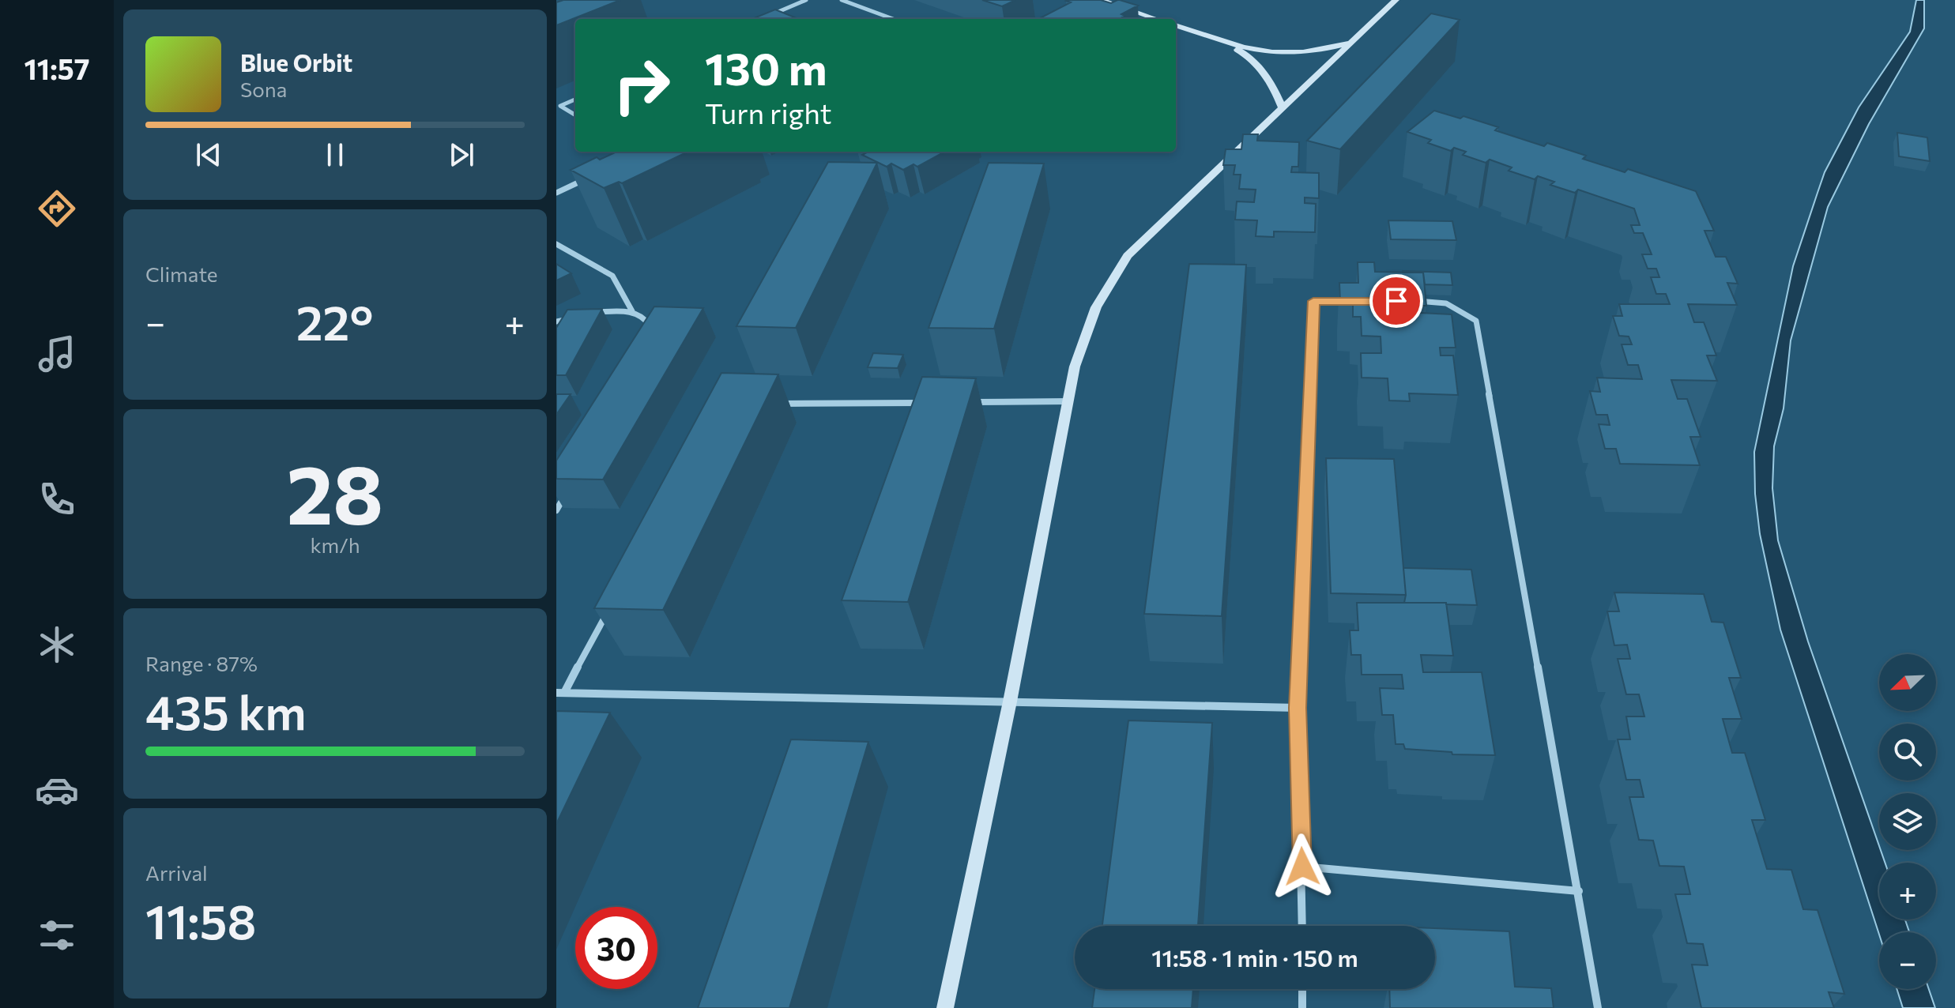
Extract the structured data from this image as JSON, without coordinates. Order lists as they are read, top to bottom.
{
  "north": "bottom left",
  "page": {
    "tabs": "11:57",
    "turn": ["130 m", "Turn right"],
    "song": ["Blue Orbit", "Sona"],
    "tile": [
      "Climate",
      ["28", "km/h"],
      ["Range · 87%", "435 km"],
      ["Arrival", "11:58"]
    ],
    "heat": ["−", "22°", "+"],
    "map_buttons": ["+", "−"],
    "limit": "30",
    "trip": "11:58 · 1 min · 150 m"
  }
}
